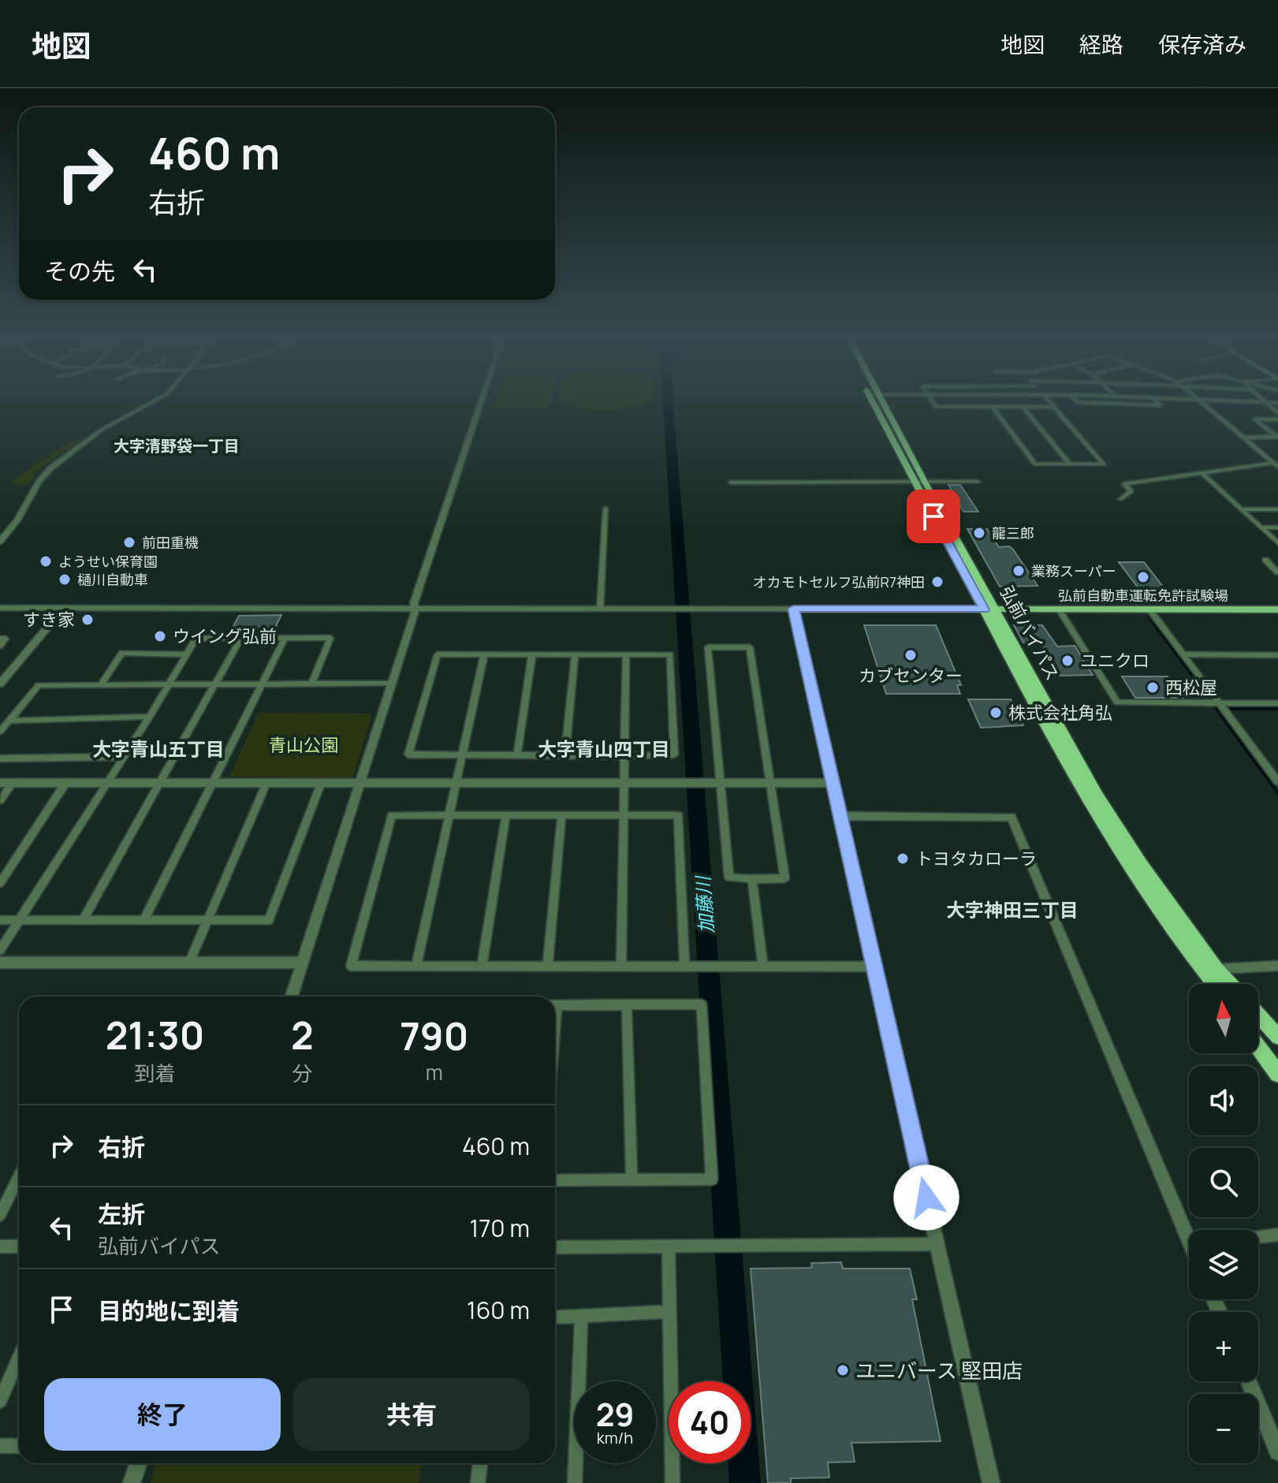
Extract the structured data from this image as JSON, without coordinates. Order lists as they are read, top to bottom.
{
  "streets": {
    "highway": ["弘前バイパス"]
  },
  "districts": [
    "大字清野袋一丁目",
    "大字青山五丁目",
    "大字青山四丁目",
    "大字神田三丁目"
  ],
  "water": ["加藤川"],
  "parks": ["青山公園"],
  "places": [
    "龍三郎",
    "前田重機",
    "ようせい保育園",
    "業務スーパー",
    "弘前自動車運転免許試験場",
    "樋川自動車",
    "オカモトセルフ弘前R7神田",
    "すき家",
    "ウイング弘前",
    "カブセンター",
    "ユニクロ",
    "西松屋",
    "株式会社角弘",
    "トヨタカローラ",
    "ユニバース 堅田店"
  ],
  "north": "top",
  "page": {
    "header": "地図",
    "nav": ["地図", "経路", "保存済み"],
    "turn": ["460 m", "右折"],
    "then": "その先",
    "map_buttons": ["+", "−"],
    "eta": [
      "21:30",
      "到着",
      "2",
      "分",
      "790",
      "m"
    ],
    "list": [
      {
        "name": "右折",
        "value": "460 m"
      },
      {
        "name": "左折",
        "note": "弘前バイパス",
        "value": "170 m"
      },
      {
        "name": "目的地に到着",
        "value": "160 m"
      }
    ],
    "buttons": ["終了", "共有"],
    "speed": "29 km/h",
    "limit": "40"
  }
}
